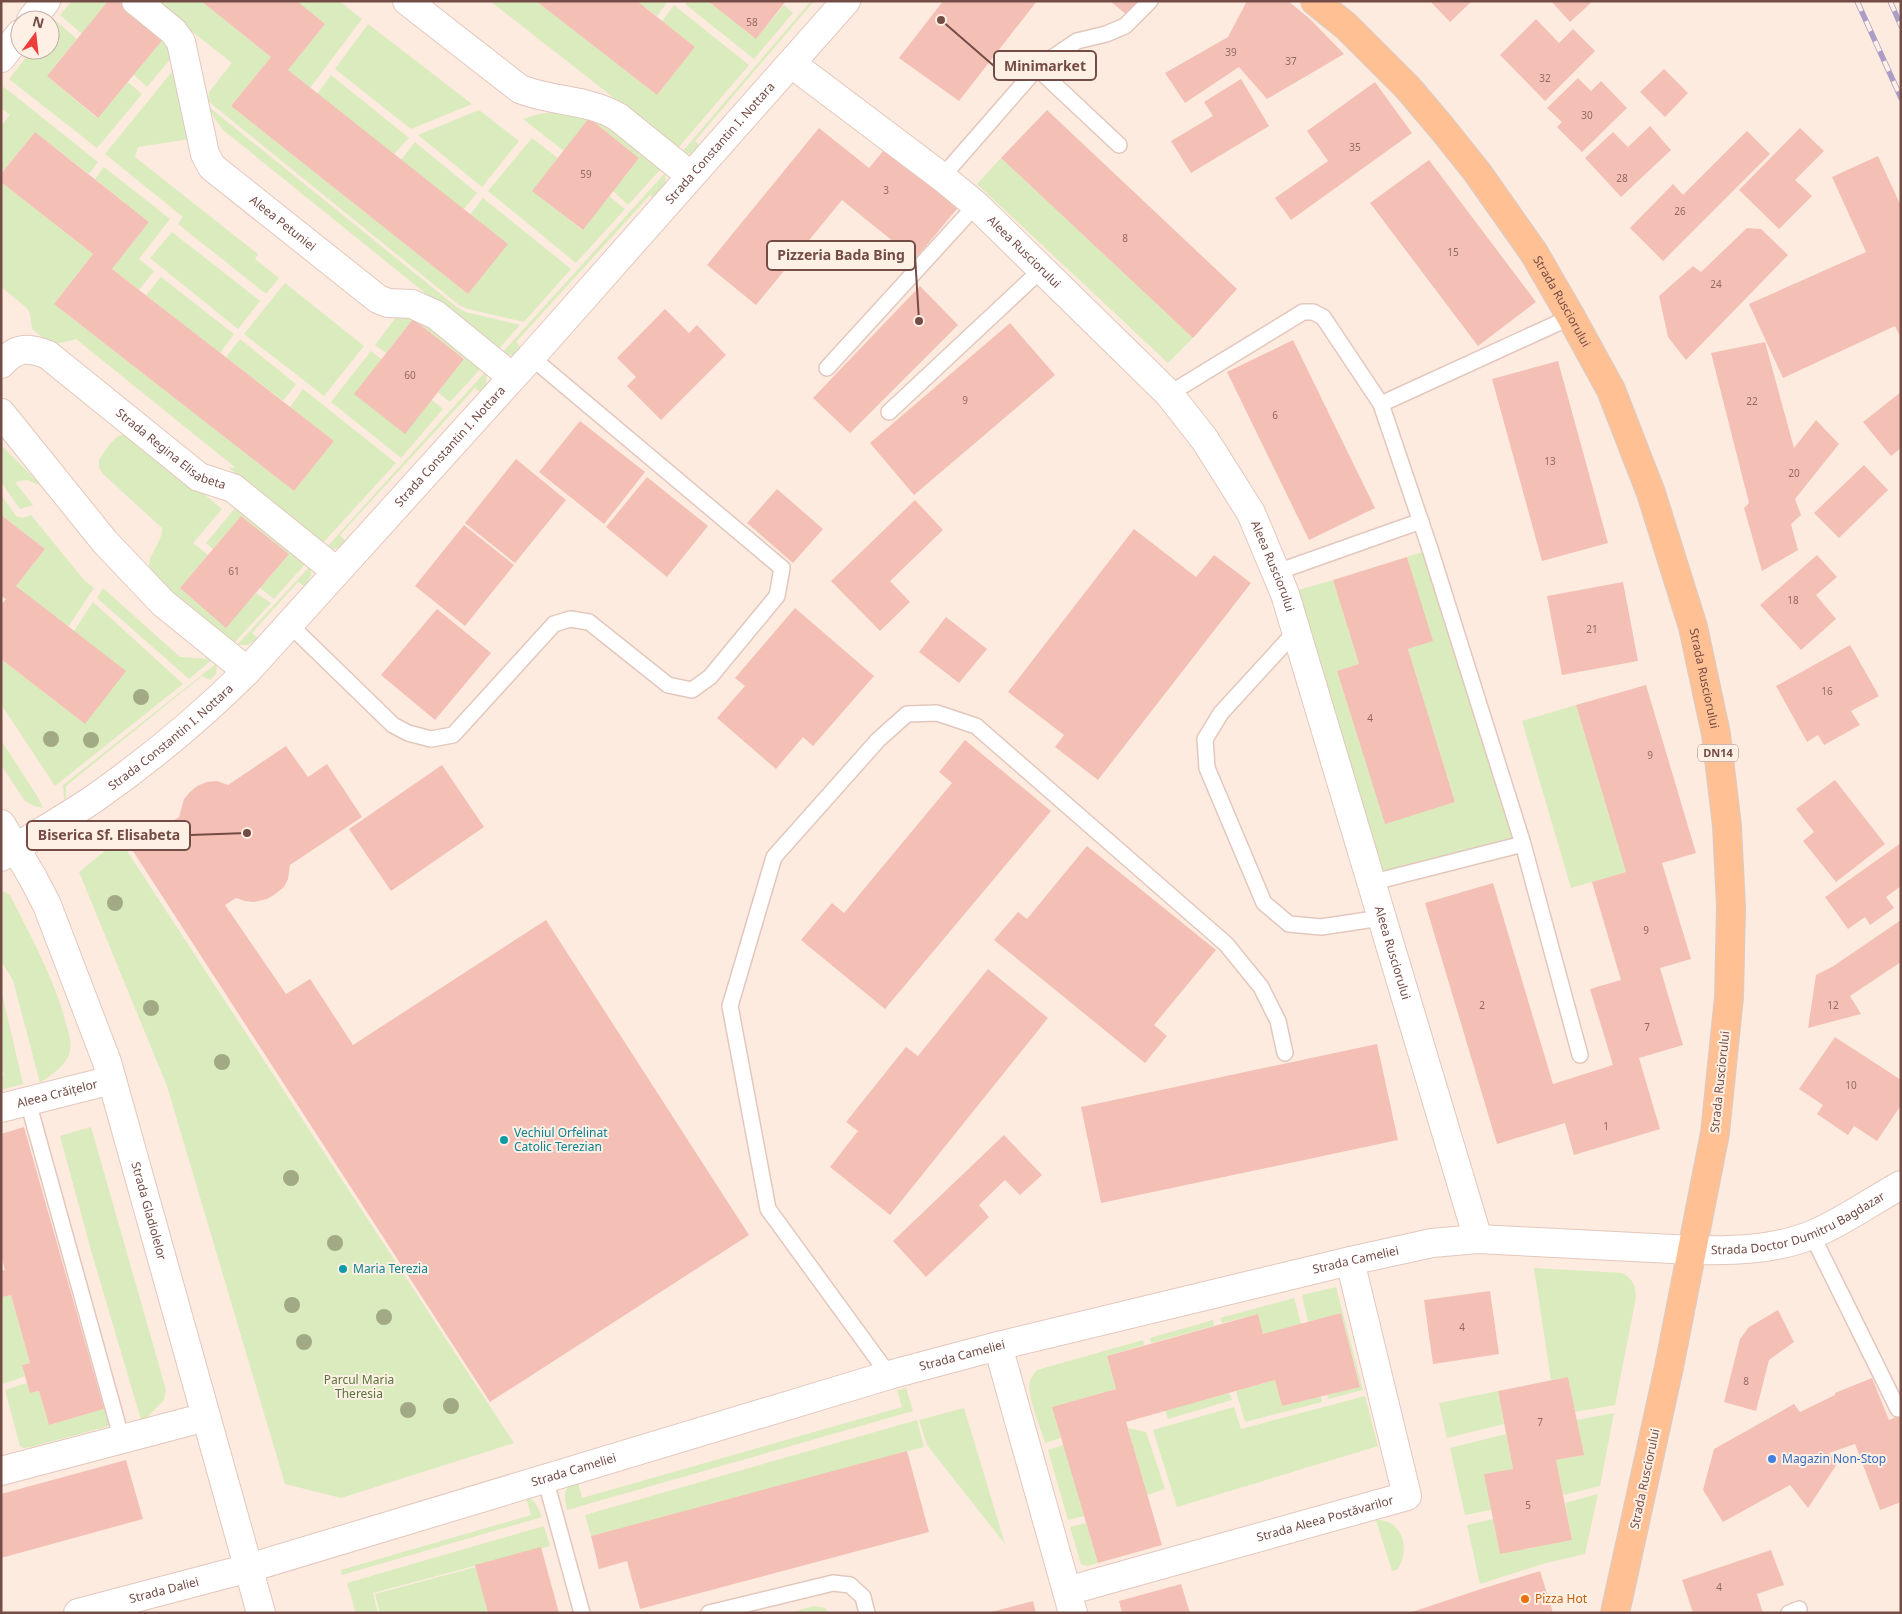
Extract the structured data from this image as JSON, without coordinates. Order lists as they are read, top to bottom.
{
  "streets": {
    "main road": ["Strada Rusciorului", "DN14"],
    "street": [
      "Strada Constantin I. Nottara",
      "Aleea Petuniei",
      "Aleea Rusciorului",
      "Strada Regina Elisabeta",
      "Aleea Crăițelor",
      "Strada Gladiolelor",
      "Strada Doctor Dumitru Bagdazar",
      "Strada Cameliei",
      "Strada Aleea Postăvarilor",
      "Strada Daliei"
    ]
  },
  "crossings": [
    ["Strada Constantin I. Nottara", "Aleea Petuniei"],
    ["Strada Constantin I. Nottara", "Aleea Rusciorului"],
    ["Strada Constantin I. Nottara", "Strada Regina Elisabeta"],
    ["Strada Constantin I. Nottara", "Strada Gladiolelor"],
    ["Aleea Rusciorului", "Strada Cameliei"],
    ["Strada Rusciorului", "Strada Doctor Dumitru Bagdazar"],
    ["Strada Rusciorului", "Strada Cameliei"],
    ["Aleea Crăițelor", "Strada Gladiolelor"],
    ["Strada Gladiolelor", "Strada Cameliei"],
    ["Strada Gladiolelor", "Strada Daliei"],
    ["Strada Doctor Dumitru Bagdazar", "Strada Cameliei"],
    ["Strada Cameliei", "Strada Aleea Postăvarilor"],
    ["Strada Cameliei", "Strada Daliei"]
  ],
  "parks": ["Parcul Maria Theresia"],
  "places": [
    "Minimarket",
    "Pizzeria Bada Bing",
    "Biserica Sf. Elisabeta",
    "Vechiul Orfelinat Catolic Terezian",
    "Maria Terezia",
    "Magazin Non-Stop",
    "Pizza Hot"
  ],
  "house_numbers": [
    "58",
    "39",
    "37",
    "32",
    "30",
    "35",
    "59",
    "28",
    "3",
    "26",
    "8",
    "15",
    "24",
    "60",
    "9",
    "22",
    "6",
    "13",
    "20",
    "61",
    "18",
    "21",
    "16",
    "4",
    "9",
    "9",
    "2",
    "12",
    "7",
    "10",
    "1",
    "4",
    "8",
    "7",
    "5",
    "4"
  ],
  "north": "top"
}
